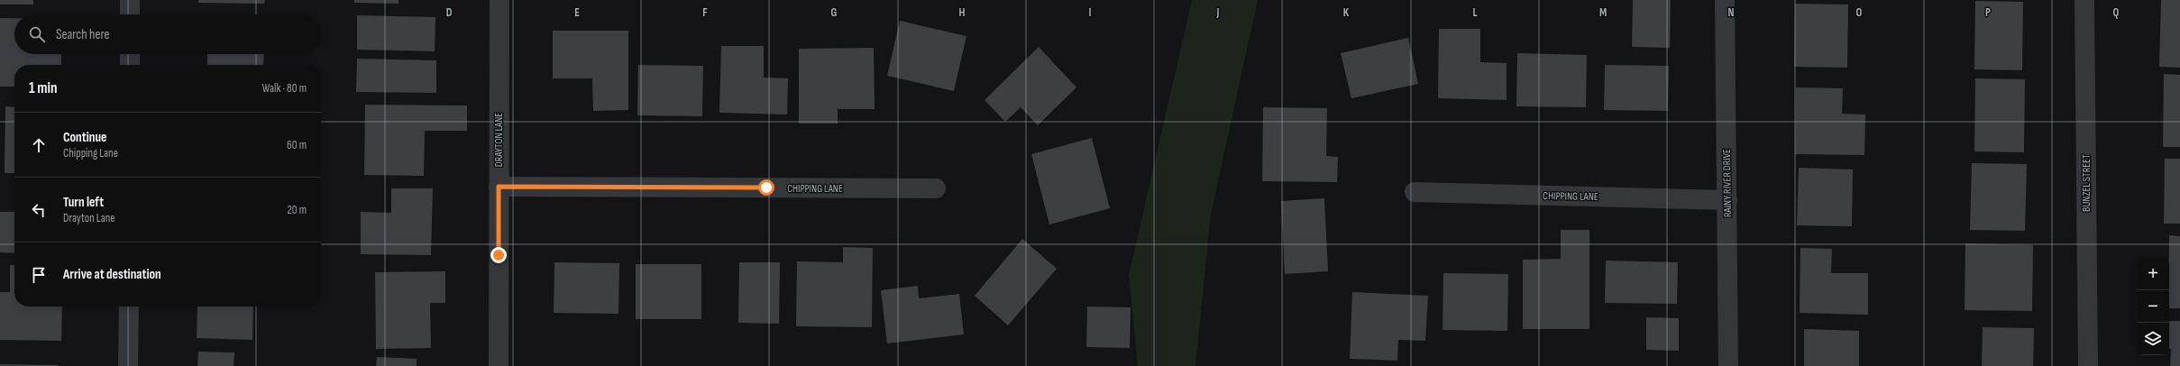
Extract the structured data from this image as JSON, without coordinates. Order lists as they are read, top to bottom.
{
  "streets": {
    "street": [
      "DRAYTON LANE",
      "RAINY RIVER DRIVE",
      "BUNZEL STREET",
      "CHIPPING LANE"
    ]
  },
  "crossings": [
    ["DRAYTON LANE", "CHIPPING LANE"],
    ["RAINY RIVER DRIVE", "CHIPPING LANE"]
  ],
  "page": {
    "search": "Search here",
    "heading": ["1 min", "Walk · 80 m"],
    "list": [
      ["Continue", "Chipping Lane", "60 m"],
      ["Turn left", "Drayton Lane", "20 m"],
      "Arrive at destination"
    ],
    "map_buttons": ["+", "−"]
  },
  "grid": {
    "columns": [
      "D",
      "E",
      "F",
      "G",
      "H",
      "I",
      "J",
      "K",
      "L",
      "M",
      "N",
      "O",
      "P",
      "Q"
    ]
  }
}
